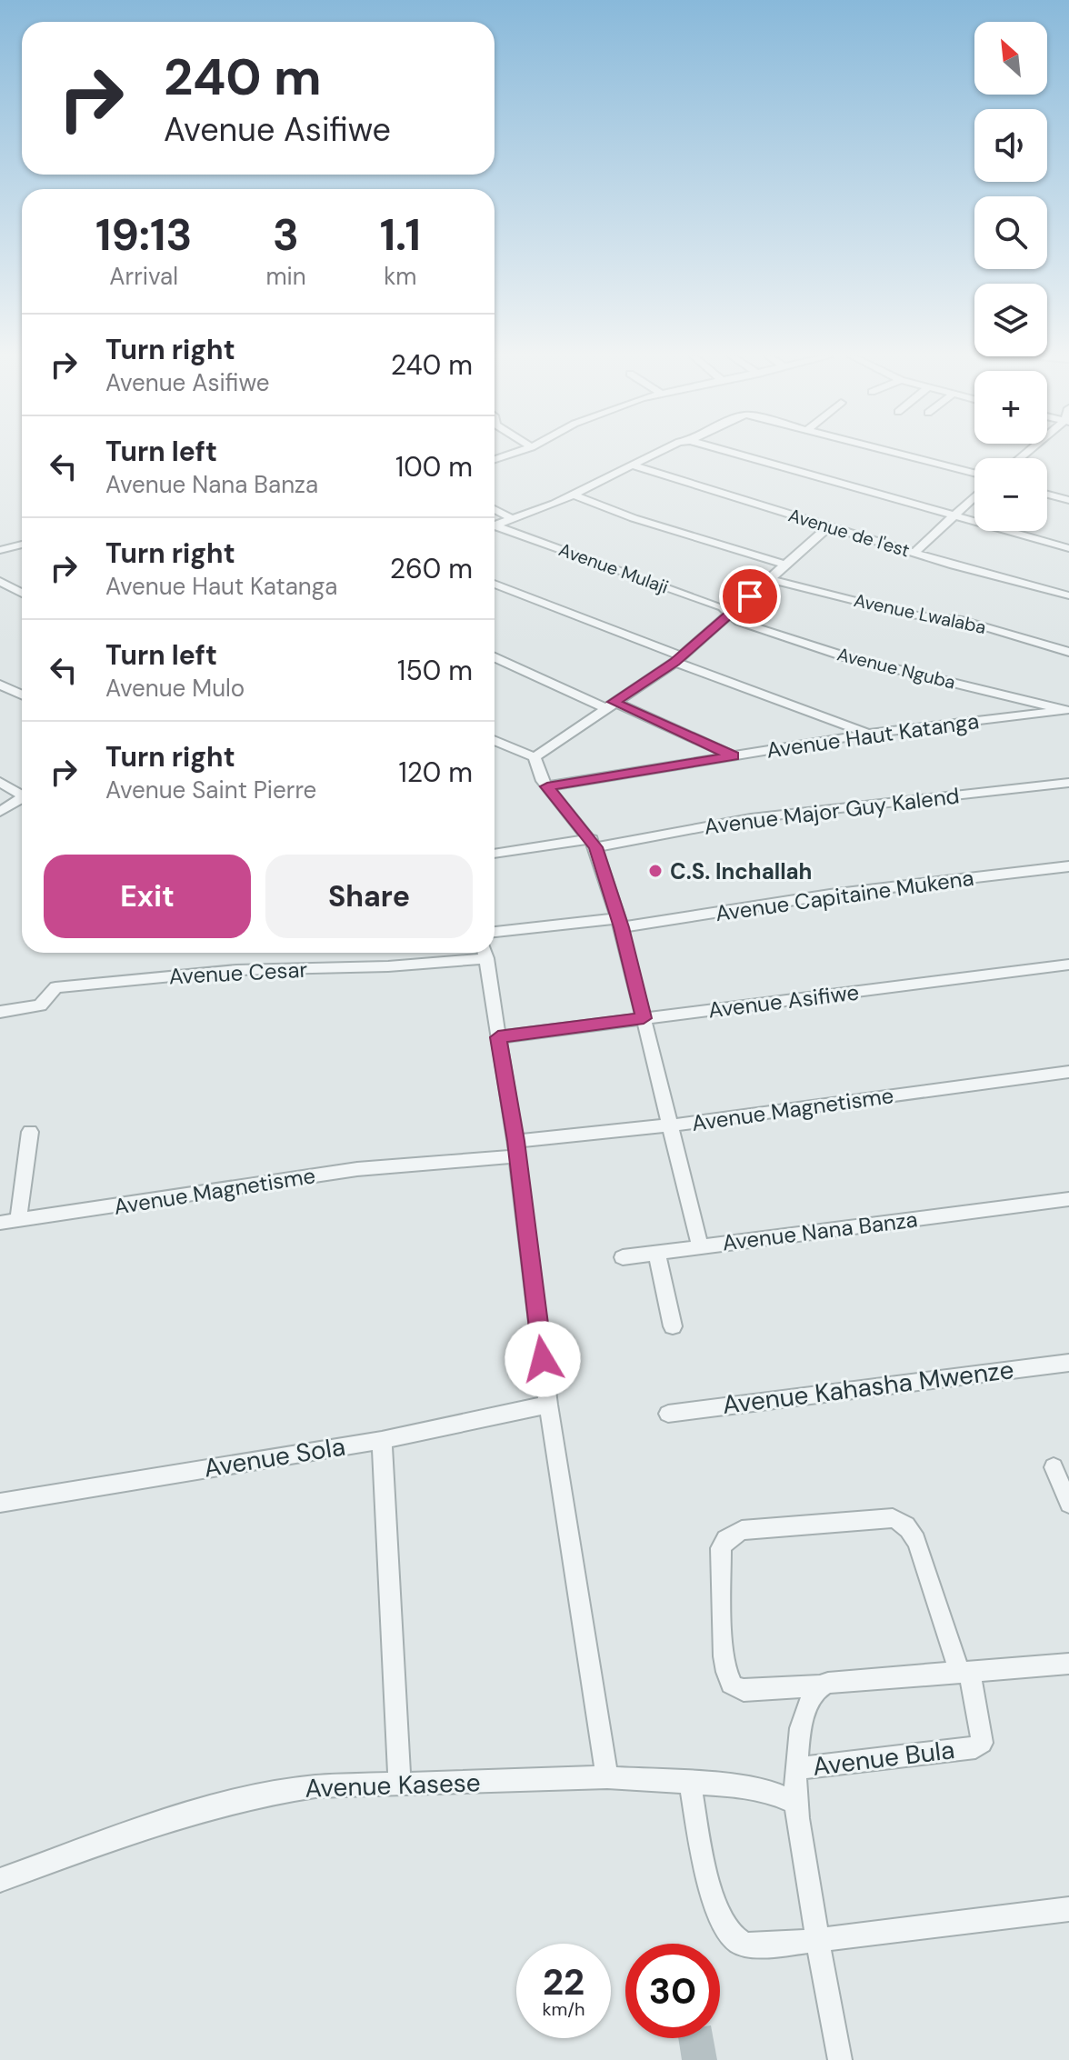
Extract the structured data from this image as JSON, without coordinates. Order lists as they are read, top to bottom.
{
  "streets": {
    "street": [
      "Avenue de l'est",
      "Avenue Mulaji",
      "Avenue Lwalaba",
      "Avenue Nguba",
      "Avenue Haut Katanga",
      "Avenue Major Guy Kalend",
      "Avenue Capitaine Mukena",
      "Avenue Cesar",
      "Avenue Asifiwe",
      "Avenue Magnetisme",
      "Avenue Nana Banza",
      "Avenue Kahasha Mwenze",
      "Avenue Sola",
      "Avenue Bula",
      "Avenue Kasese"
    ]
  },
  "crossings": [
    ["Avenue Mulaji", "Avenue Nguba"],
    ["Avenue Nguba", "Avenue Haut Katanga"],
    ["Avenue Haut Katanga", "Avenue Nana Banza"],
    ["Avenue Major Guy Kalend", "Avenue Nana Banza"],
    ["Avenue Capitaine Mukena", "Avenue Nana Banza"],
    ["Avenue Asifiwe", "Avenue Nana Banza"],
    ["Avenue Magnetisme", "Avenue Nana Banza"]
  ],
  "places": ["C.S. Inchallah"],
  "north": "top left",
  "page": {
    "map_buttons": ["+", "−"],
    "turn": ["240 m", "Avenue Asifiwe"],
    "eta": [
      "19:13",
      "Arrival",
      "3",
      "min",
      "1.1",
      "km"
    ],
    "list": [
      {
        "name": "Turn right",
        "note": "Avenue Asifiwe",
        "value": "240 m"
      },
      {
        "name": "Turn left",
        "note": "Avenue Nana Banza",
        "value": "100 m"
      },
      {
        "name": "Turn right",
        "note": "Avenue Haut Katanga",
        "value": "260 m"
      },
      {
        "name": "Turn left",
        "note": "Avenue Mulo",
        "value": "150 m"
      },
      {
        "name": "Turn right",
        "note": "Avenue Saint Pierre",
        "value": "120 m"
      }
    ],
    "buttons": ["Exit", "Share"],
    "speed": "22 km/h",
    "limit": "30"
  }
}
